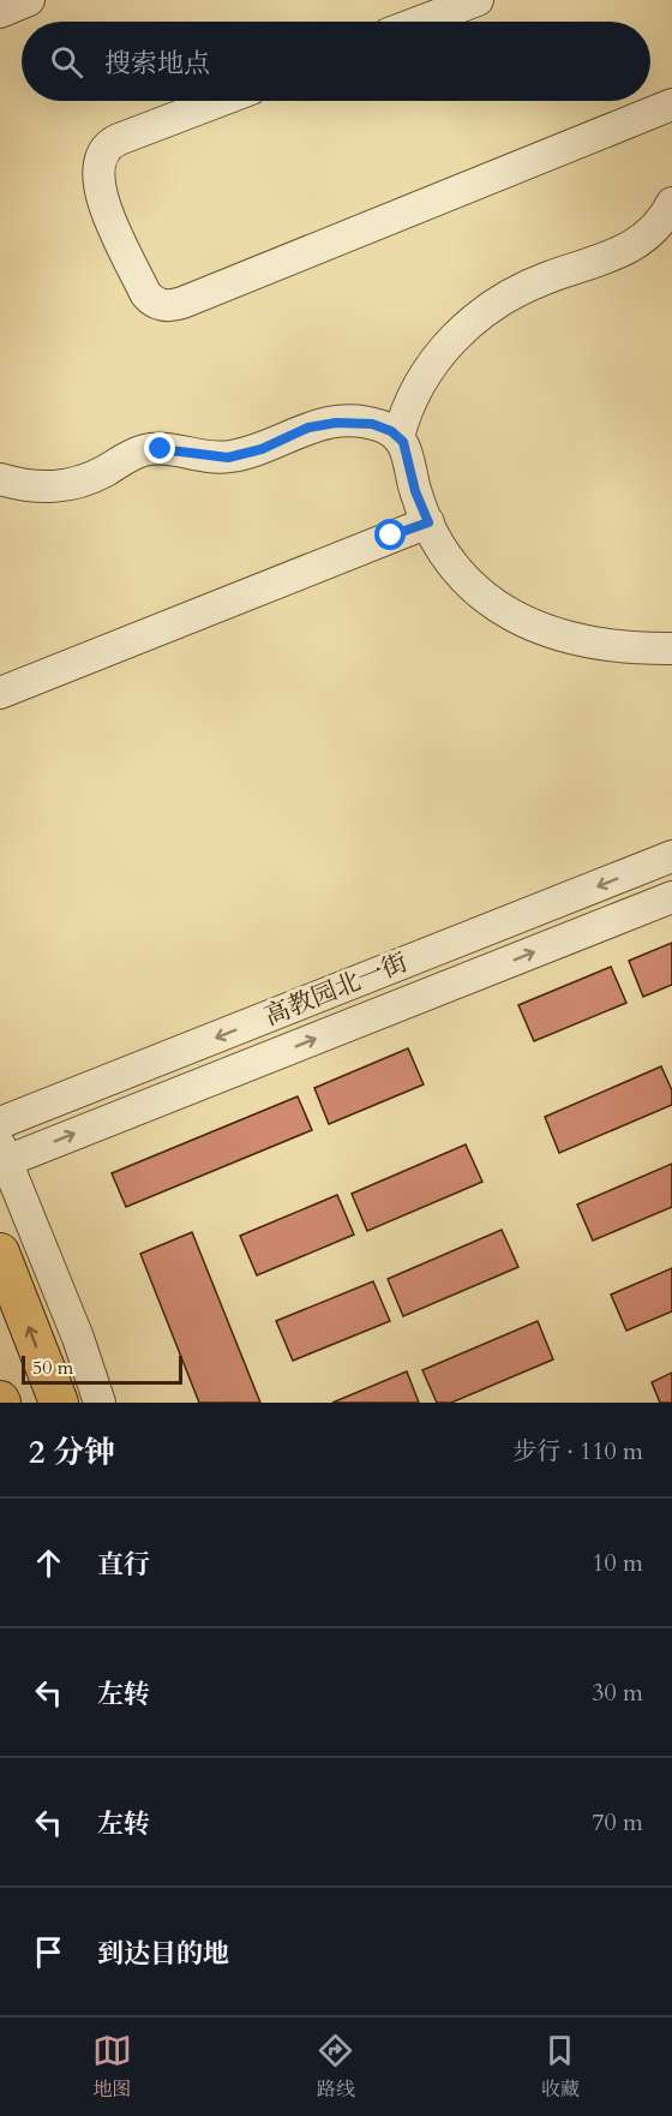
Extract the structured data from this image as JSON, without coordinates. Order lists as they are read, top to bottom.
{
  "streets": {
    "street": ["高教园北一街"]
  },
  "scale_bar": "50 m",
  "page": {
    "search": "搜索地点",
    "scale": "50 m",
    "heading": ["2 分钟", "步行 · 110 m"],
    "list": [
      ["直行", "10 m"],
      ["左转", "30 m"],
      ["左转", "70 m"],
      "到达目的地"
    ],
    "nav": ["地图", "路线", "收藏"]
  }
}
